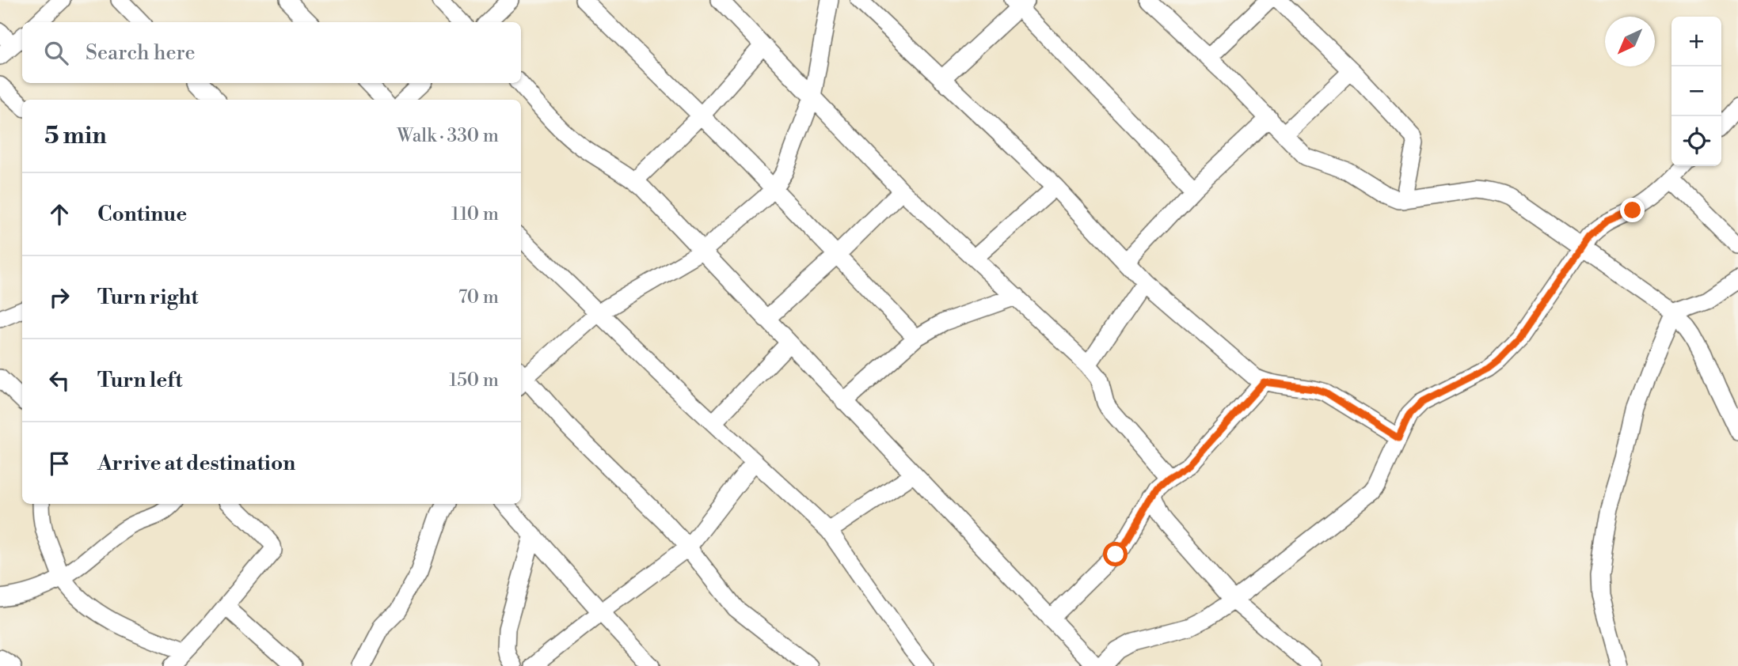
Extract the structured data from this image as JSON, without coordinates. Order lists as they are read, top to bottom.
{
  "north": "bottom left",
  "page": {
    "map_buttons": ["+", "−"],
    "search": "Search here",
    "heading": ["5 min", "Walk · 330 m"],
    "list": [
      ["Continue", "110 m"],
      ["Turn right", "70 m"],
      ["Turn left", "150 m"],
      "Arrive at destination"
    ]
  }
}
